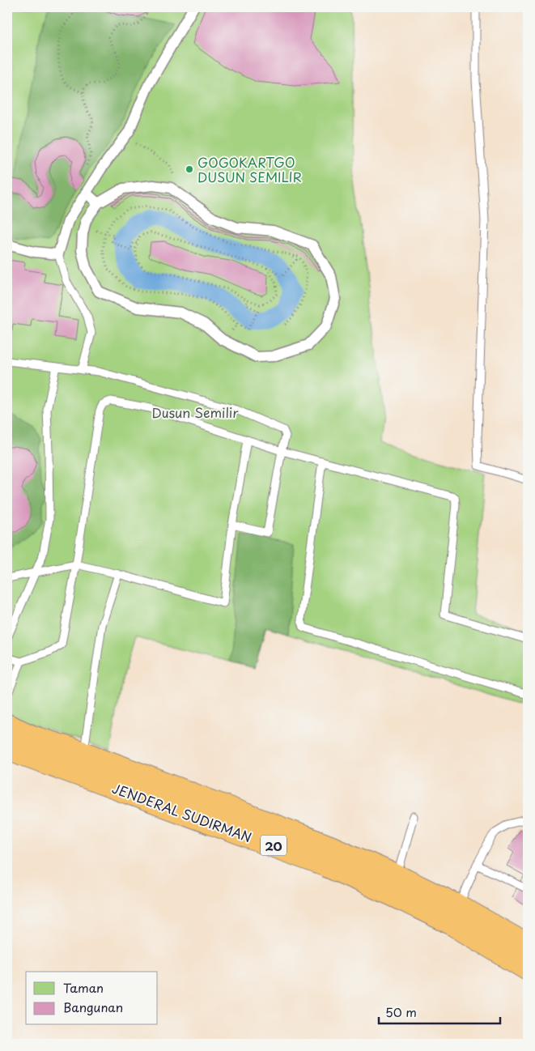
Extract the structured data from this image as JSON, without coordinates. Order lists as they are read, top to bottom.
{
  "streets": {
    "highway": ["JENDERAL SUDIRMAN", "20"]
  },
  "crossings": [
    ["JENDERAL SUDIRMAN", "20"]
  ],
  "parks": ["Dusun Semilir"],
  "places": ["GOGOKARTGO DUSUN SEMILIR"],
  "legend": ["Taman", "Bangunan"],
  "scale_bar": "50 m"
}
